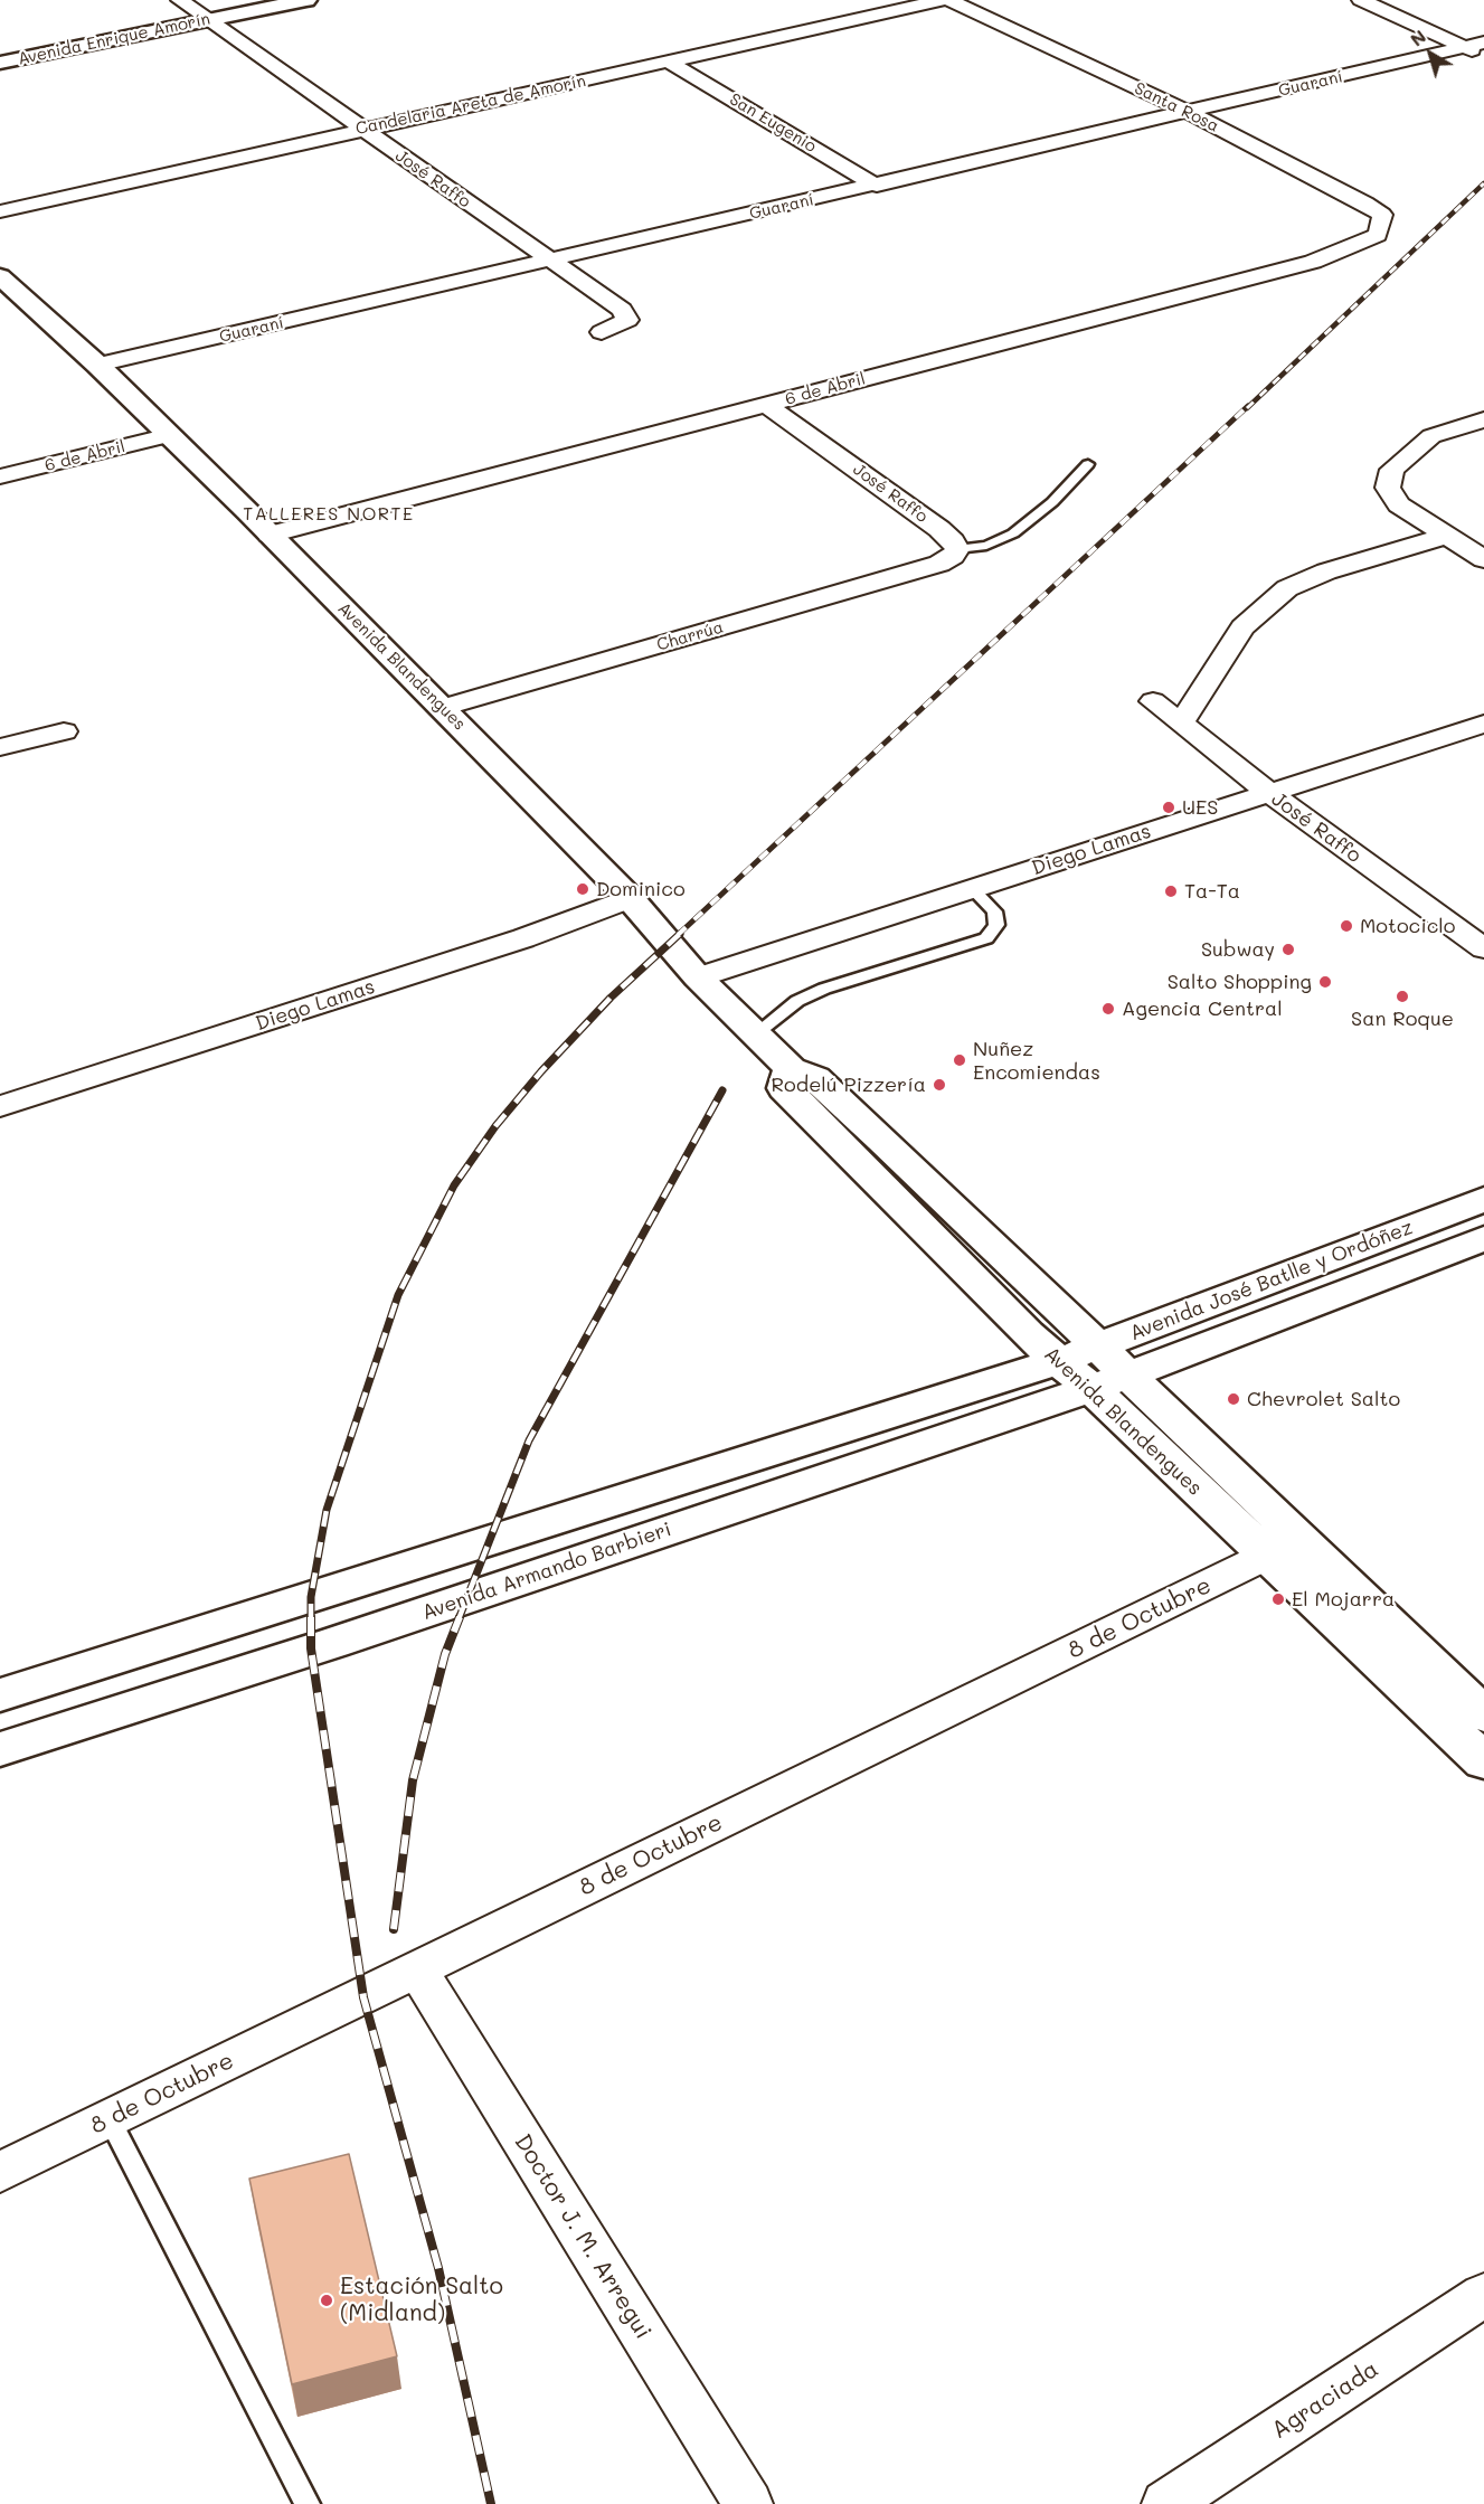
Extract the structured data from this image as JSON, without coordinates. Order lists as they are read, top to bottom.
{
  "streets": {
    "street": [
      "Avenida Enrique Amorín",
      "Guaraní",
      "Candelaria Areta de Amorín",
      "Santa Rosa",
      "San Eugenio",
      "José Raffo",
      "6 de Abril",
      "Charrúa",
      "Avenida Blandengues",
      "Diego Lamas",
      "Avenida José Batlle y Ordóñez",
      "Avenida Armando Barbieri",
      "8 de Octubre",
      "Doctor J. M. Arregui",
      "Agraciada"
    ]
  },
  "crossings": [
    ["Avenida Enrique Amorín", "José Raffo"],
    ["Guaraní", "Santa Rosa"],
    ["Guaraní", "San Eugenio"],
    ["Guaraní", "José Raffo"],
    ["Guaraní", "Avenida Blandengues"],
    ["Candelaria Areta de Amorín", "San Eugenio"],
    ["Candelaria Areta de Amorín", "José Raffo"],
    ["Santa Rosa", "6 de Abril"],
    ["José Raffo", "6 de Abril"],
    ["José Raffo", "Charrúa"],
    ["José Raffo", "Diego Lamas"],
    ["6 de Abril", "Avenida Blandengues"],
    ["Charrúa", "Avenida Blandengues"],
    ["Avenida Blandengues", "Diego Lamas"],
    ["Avenida Blandengues", "Avenida José Batlle y Ordóñez"],
    ["Avenida Blandengues", "Avenida Armando Barbieri"],
    ["Avenida Blandengues", "8 de Octubre"],
    ["Avenida José Batlle y Ordóñez", "Avenida Armando Barbieri"],
    ["8 de Octubre", "Doctor J. M. Arregui"]
  ],
  "districts": ["TALLERES NORTE"],
  "places": [
    "UES",
    "Dominico",
    "Ta-Ta",
    "Motociclo",
    "Subway",
    "Salto Shopping",
    "San Roque",
    "Agencia Central",
    "Nuñez Encomiendas",
    "Rodelú Pizzería",
    "Chevrolet Salto",
    "El Mojarra",
    "Estación Salto (Midland)"
  ],
  "north": "top left"
}
